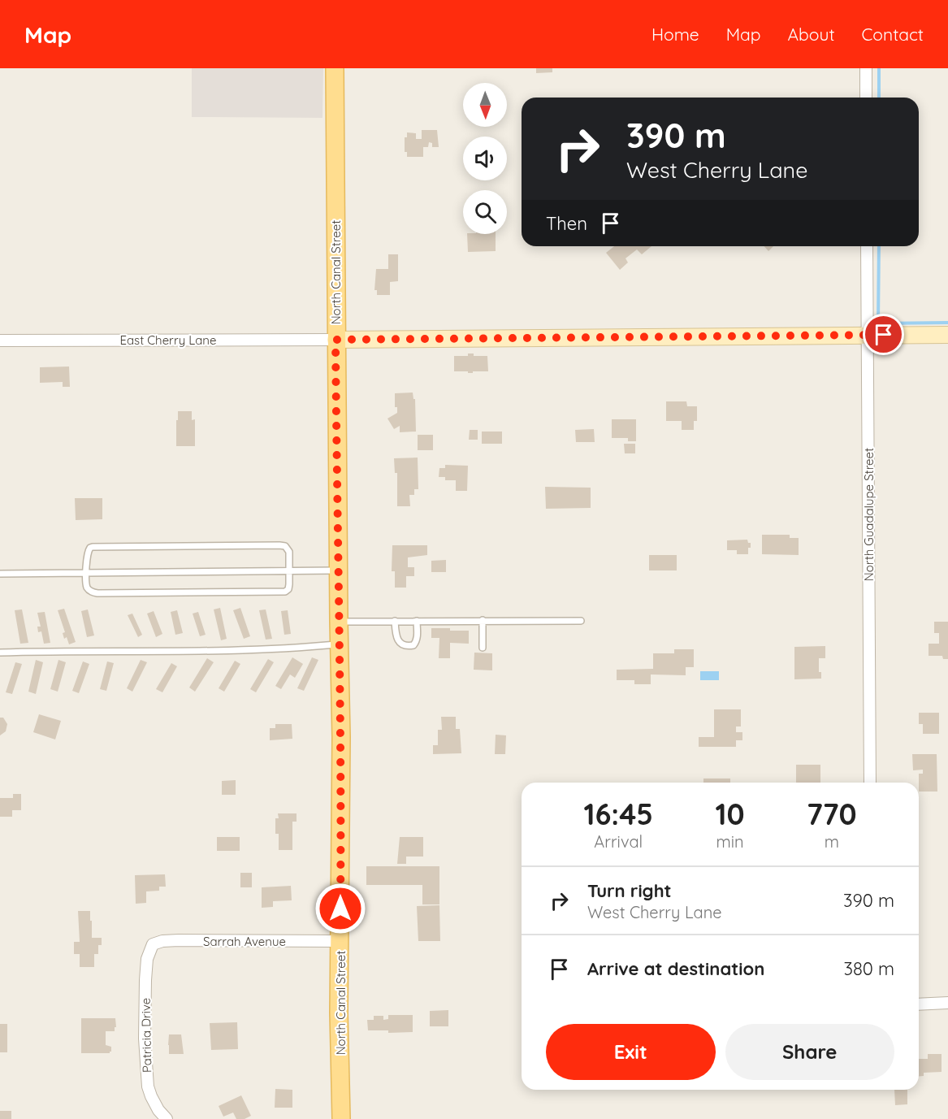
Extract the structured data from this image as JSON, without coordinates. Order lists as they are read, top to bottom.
{
  "streets": {
    "main road": ["North Canal Street"],
    "street": [
      "East Cherry Lane",
      "North Guadalupe Street",
      "Sarrah Avenue",
      "Patricia Drive"
    ]
  },
  "crossings": [
    ["North Canal Street", "East Cherry Lane"],
    ["North Canal Street", "Sarrah Avenue"],
    ["Sarrah Avenue", "Patricia Drive"]
  ],
  "north": "bottom",
  "page": {
    "header": "Map",
    "nav": [
      "Home",
      "Map",
      "About",
      "Contact"
    ],
    "turn": ["390 m", "West Cherry Lane"],
    "then": "Then",
    "eta": [
      "16:45",
      "Arrival",
      "10",
      "min",
      "770",
      "m"
    ],
    "list": [
      {
        "name": "Turn right",
        "note": "West Cherry Lane",
        "value": "390 m"
      },
      {
        "name": "Arrive at destination",
        "value": "380 m"
      }
    ],
    "buttons": ["Exit", "Share"]
  }
}
